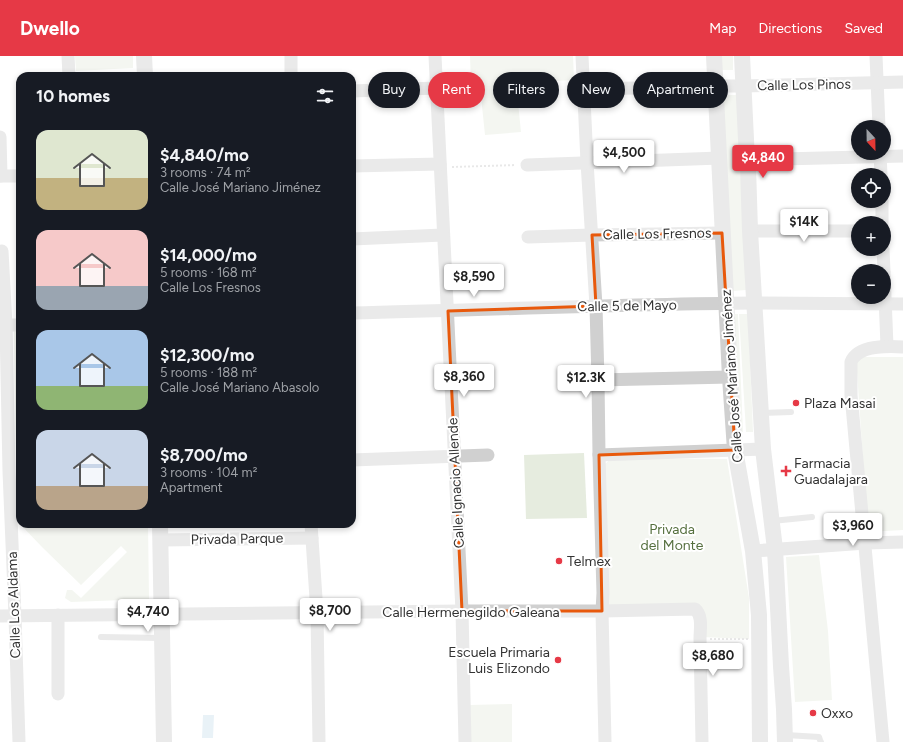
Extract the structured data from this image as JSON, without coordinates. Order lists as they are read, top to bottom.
{
  "streets": {
    "street": [
      "Calle Los Pinos",
      "Calle Los Fresnos",
      "Calle 5 de Mayo",
      "Calle José Mariano Jiménez",
      "Calle Ignacio Allende",
      "Privada Parque",
      "Calle Los Aldama",
      "Calle Hermenegildo Galeana"
    ]
  },
  "crossings": [
    ["Calle Los Pinos", "Calle José Mariano Jiménez"],
    ["Calle Los Fresnos", "Calle José Mariano Jiménez"],
    ["Calle 5 de Mayo", "Calle José Mariano Jiménez"],
    ["Calle 5 de Mayo", "Calle Ignacio Allende"],
    ["Calle Ignacio Allende", "Calle Hermenegildo Galeana"],
    ["Calle Los Aldama", "Calle Hermenegildo Galeana"]
  ],
  "parks": ["Privada del Monte"],
  "places": {
    "other": [
      "Plaza Masai",
      "Telmex",
      "Escuela Primaria Luis Elizondo",
      "Oxxo"
    ],
    "health": ["Farmacia Guadalajara"]
  },
  "north": "bottom",
  "page": {
    "header": "Dwello",
    "nav": ["Map", "Directions", "Saved"],
    "chip": [
      "Buy",
      "Rent",
      "Filters",
      "New",
      "Apartment"
    ],
    "heading": "10 homes",
    "map_buttons": ["+", "−"],
    "list": [
      {
        "name": "$4,840/mo",
        "note": "3 rooms · 74 m² · Calle José Mariano Jiménez"
      },
      {
        "name": "$14,000/mo",
        "note": "5 rooms · 168 m² · Calle Los Fresnos"
      },
      {
        "name": "$12,300/mo",
        "note": "5 rooms · 188 m² · Calle José Mariano Abasolo"
      },
      {
        "name": "$8,700/mo",
        "note": "3 rooms · 104 m² · Apartment"
      }
    ],
    "price": [
      "$4,500",
      "$4,840",
      "$14K",
      "$8,590",
      "$8,360",
      "$12.3K",
      "$3,960",
      "$8,700",
      "$4,740",
      "$8,680"
    ]
  }
}
